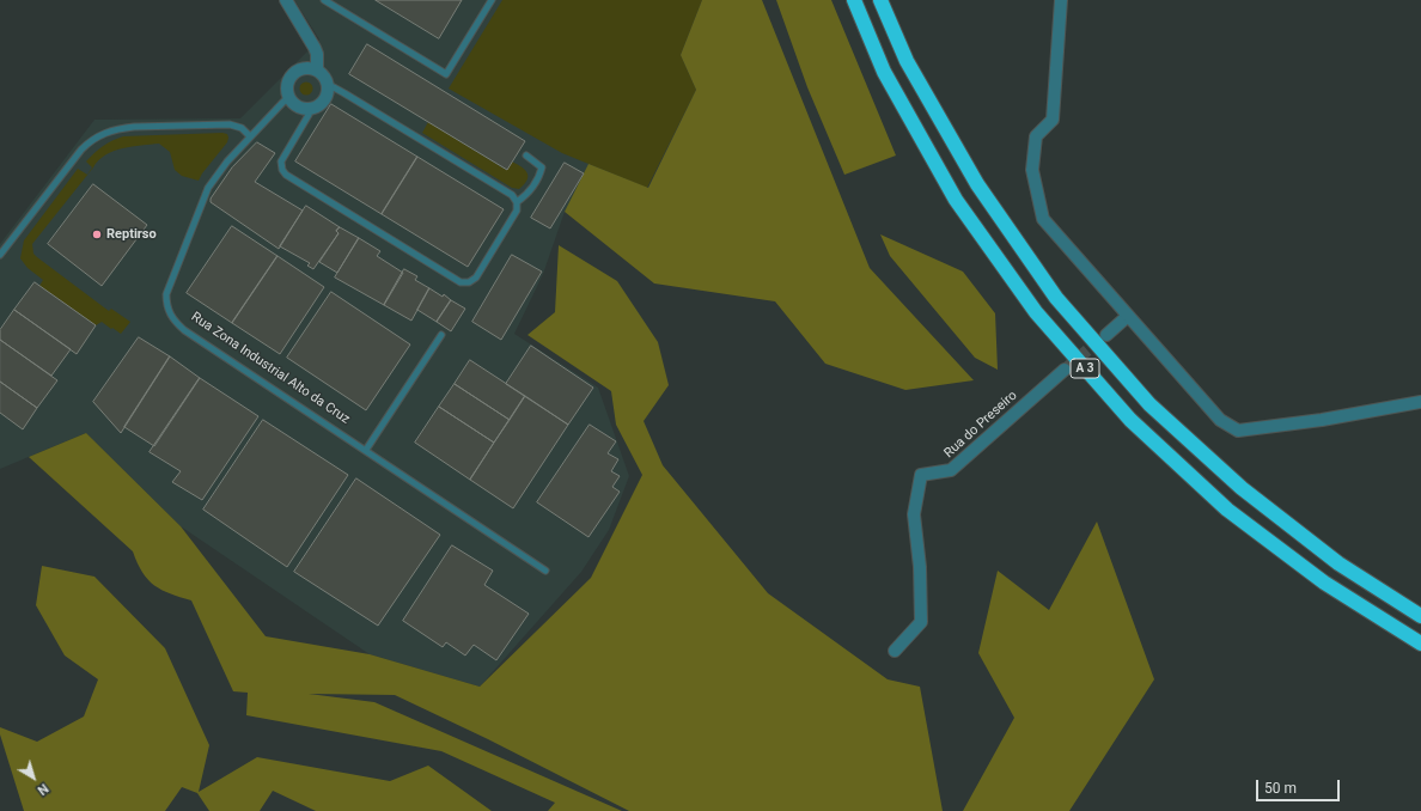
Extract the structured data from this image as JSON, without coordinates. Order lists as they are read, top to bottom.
{
  "streets": {
    "highway": ["A 3"],
    "street": ["Rua do Preseiro"],
    "lane": ["Rua Zona Industrial Alto da Cruz"]
  },
  "places": ["Reptirso"],
  "scale_bar": "50 m",
  "north": "bottom right"
}
